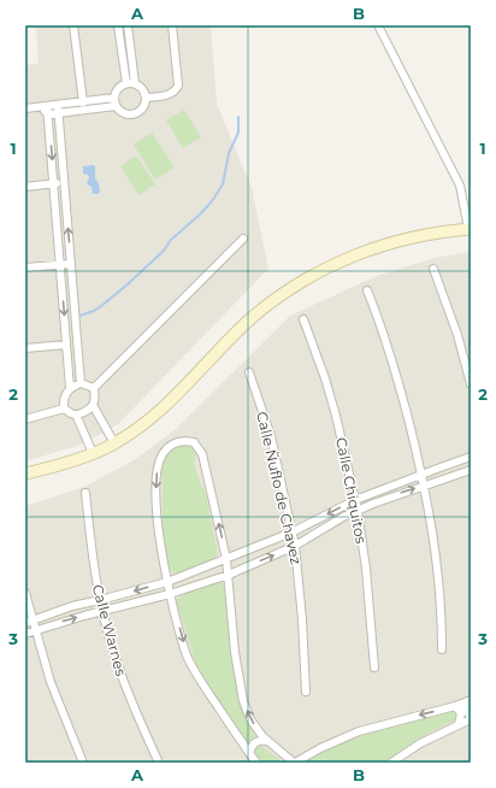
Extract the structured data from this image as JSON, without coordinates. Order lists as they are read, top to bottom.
{
  "streets": {
    "street": ["Calle Ñuflo de Chavez", "Calle Chiquitos", "Calle Warnes"]
  },
  "grid": {
    "columns": ["A", "B"],
    "rows": ["1", "2", "3"]
  }
}
